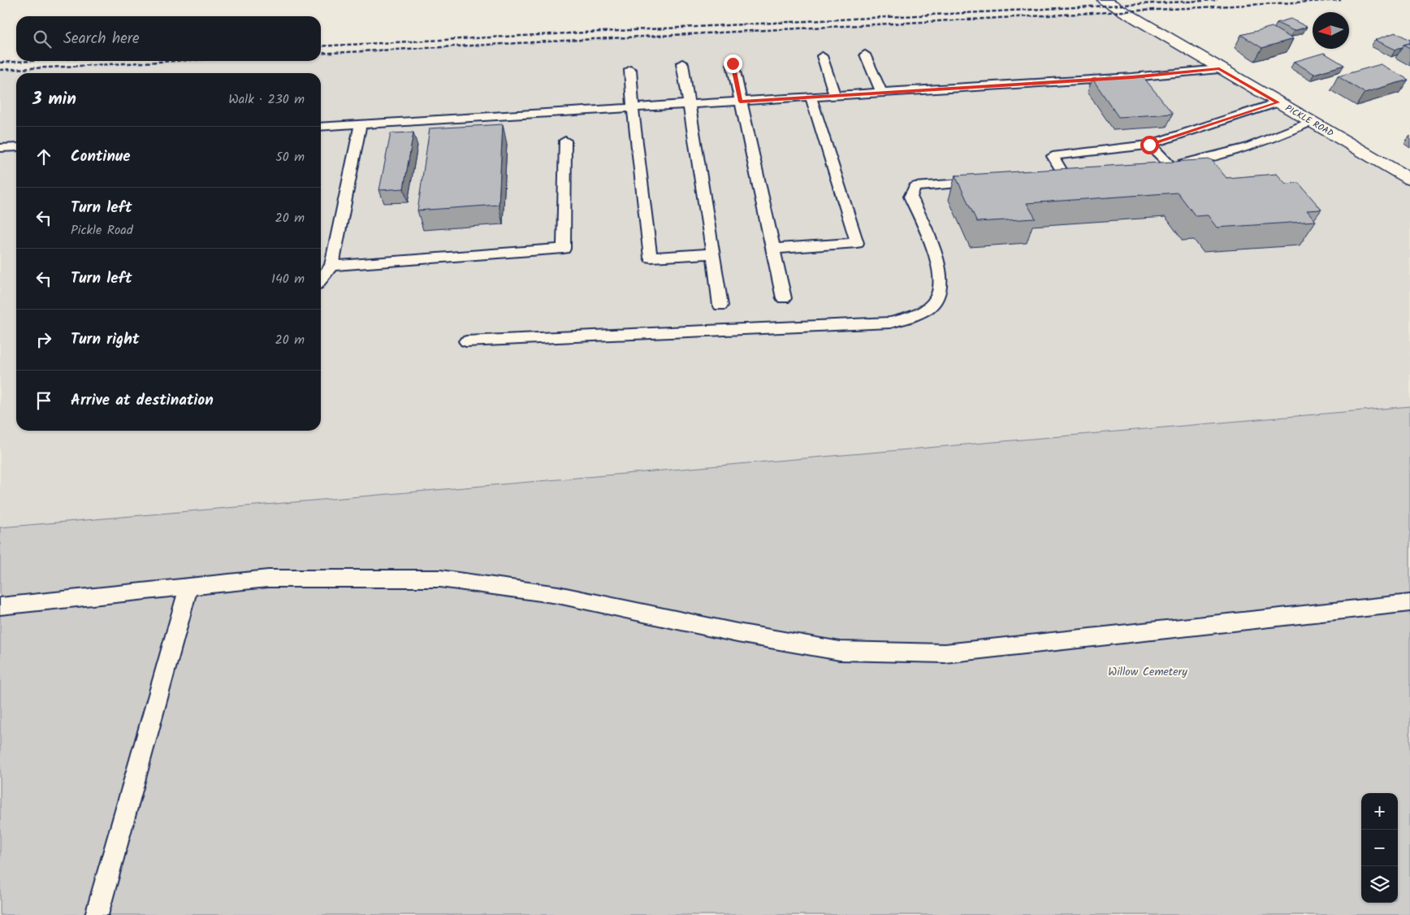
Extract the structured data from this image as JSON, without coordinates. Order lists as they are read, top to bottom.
{
  "streets": {
    "street": ["PICKLE ROAD"]
  },
  "parks": ["Willow Cemetery"],
  "north": "left",
  "page": {
    "search": "Search here",
    "heading": ["3 min", "Walk · 230 m"],
    "list": [
      ["Continue", "50 m"],
      ["Turn left", "Pickle Road", "20 m"],
      ["Turn left", "140 m"],
      ["Turn right", "20 m"],
      "Arrive at destination"
    ],
    "map_buttons": ["+", "−"]
  }
}
